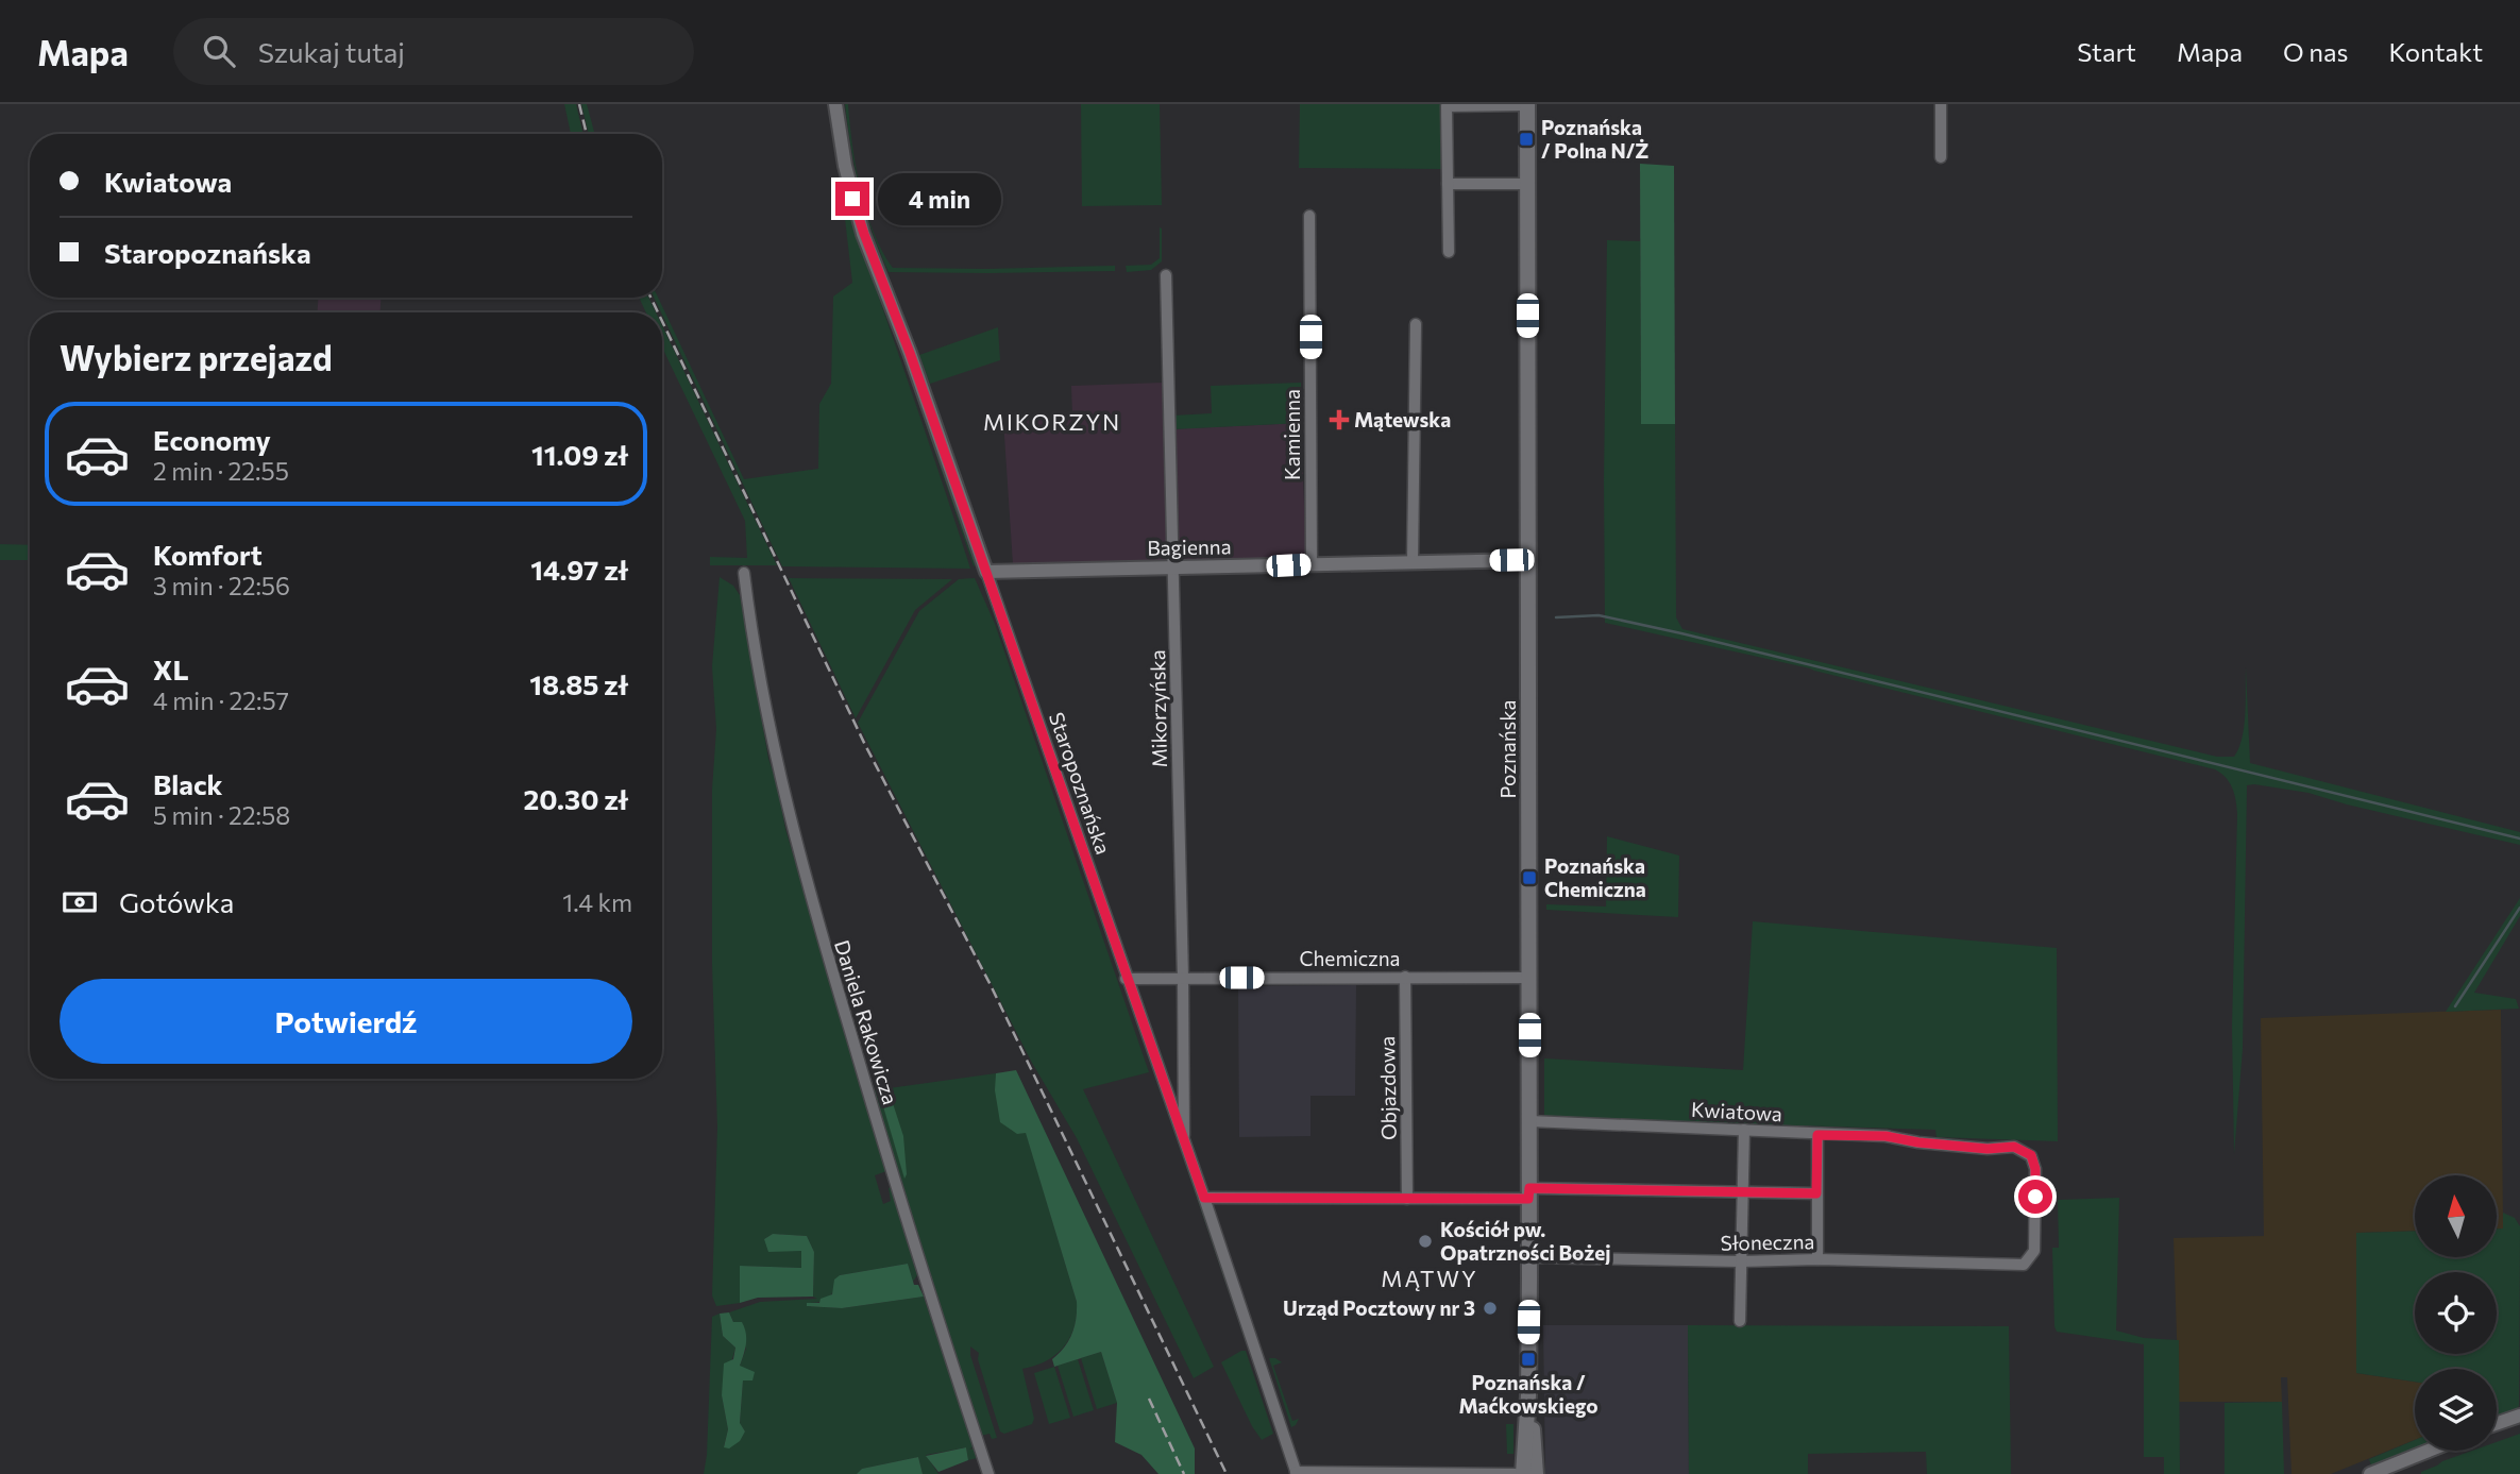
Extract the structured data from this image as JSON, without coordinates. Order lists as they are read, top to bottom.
{
  "streets": {
    "main road": ["Poznańska"],
    "street": [
      "Kamienna",
      "Bagienna",
      "Mikorzyńska",
      "Staropoznańska",
      "Chemiczna",
      "Daniela Rakowicza",
      "Objazdowa",
      "Kwiatowa",
      "Słoneczna"
    ]
  },
  "crossings": [
    ["Kamienna", "Bagienna"],
    ["Bagienna", "Mikorzyńska"],
    ["Bagienna", "Poznańska"],
    ["Bagienna", "Staropoznańska"],
    ["Mikorzyńska", "Staropoznańska"],
    ["Mikorzyńska", "Chemiczna"],
    ["Poznańska", "Chemiczna"],
    ["Poznańska", "Kwiatowa"],
    ["Poznańska", "Słoneczna"],
    ["Staropoznańska", "Chemiczna"],
    ["Chemiczna", "Objazdowa"],
    ["Kwiatowa", "Słoneczna"]
  ],
  "districts": ["MIKORZYN", "MĄTWY"],
  "places": {
    "transit": ["Poznańska / Polna N/Ż", "Poznańska Chemiczna", "Poznańska / Maćkowskiego"],
    "health": ["Mątewska"],
    "other": ["Kościół pw. Opatrzności Bożej", "Urząd Pocztowy nr 3"]
  },
  "north": "top",
  "page": {
    "header": "Mapa",
    "search": "Szukaj tutaj",
    "nav": [
      "Start",
      "Mapa",
      "O nas",
      "Kontakt"
    ],
    "banner": ["Kwiatowa", "Staropoznańska"],
    "bubble": "4 min",
    "heading": "Wybierz przejazd",
    "list": [
      {
        "name": "Economy",
        "note": "2 min · 22:55",
        "value": "11.09 zł"
      },
      {
        "name": "Komfort",
        "note": "3 min · 22:56",
        "value": "14.97 zł"
      },
      {
        "name": "XL",
        "note": "4 min · 22:57",
        "value": "18.85 zł"
      },
      {
        "name": "Black",
        "note": "5 min · 22:58",
        "value": "20.30 zł"
      }
    ],
    "pay": ["Gotówka", "1.4 km"],
    "buttons": "Potwierdź"
  }
}
